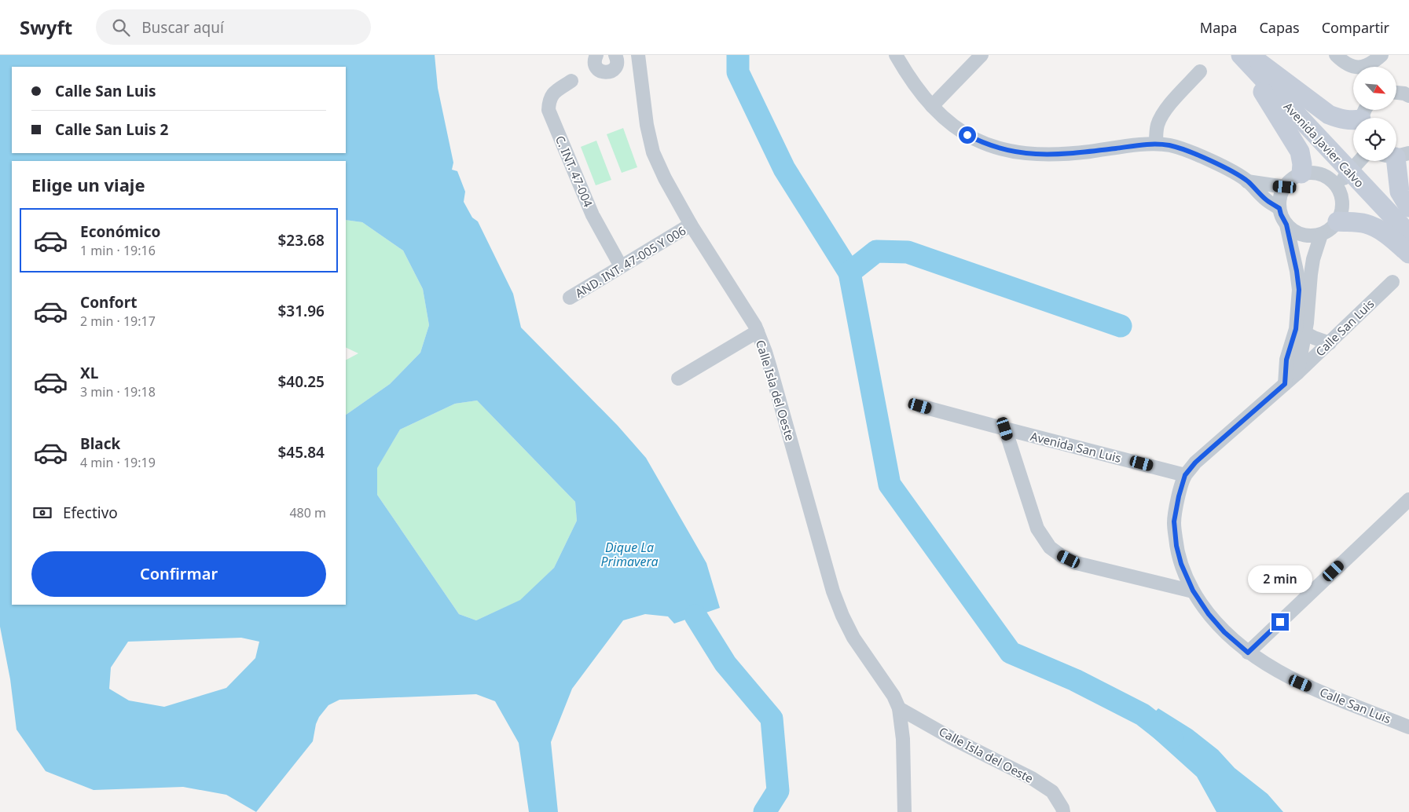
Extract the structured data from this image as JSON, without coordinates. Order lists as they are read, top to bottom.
{
  "streets": {
    "street": [
      "Avenida Javier Calvo",
      "C. INT. 47-004",
      "AND. INT. 47-005 Y 006",
      "Calle San Luis",
      "Calle Isla del Oeste",
      "Avenida San Luis"
    ]
  },
  "crossings": [
    ["C. INT. 47-004", "AND. INT. 47-005 Y 006"],
    ["AND. INT. 47-005 Y 006", "Calle Isla del Oeste"],
    ["Calle San Luis", "Avenida San Luis"]
  ],
  "water": ["Dique La Primavera"],
  "north": "bottom right",
  "page": {
    "header": "Swyft",
    "search": "Buscar aquí",
    "nav": ["Mapa", "Capas", "Compartir"],
    "banner": ["Calle San Luis", "Calle San Luis 2"],
    "heading": "Elige un viaje",
    "list": [
      {
        "name": "Económico",
        "note": "1 min · 19:16",
        "value": "$23.68"
      },
      {
        "name": "Confort",
        "note": "2 min · 19:17",
        "value": "$31.96"
      },
      {
        "name": "XL",
        "note": "3 min · 19:18",
        "value": "$40.25"
      },
      {
        "name": "Black",
        "note": "4 min · 19:19",
        "value": "$45.84"
      }
    ],
    "pay": ["Efectivo", "480 m"],
    "buttons": "Confirmar",
    "bubble": "2 min"
  }
}
